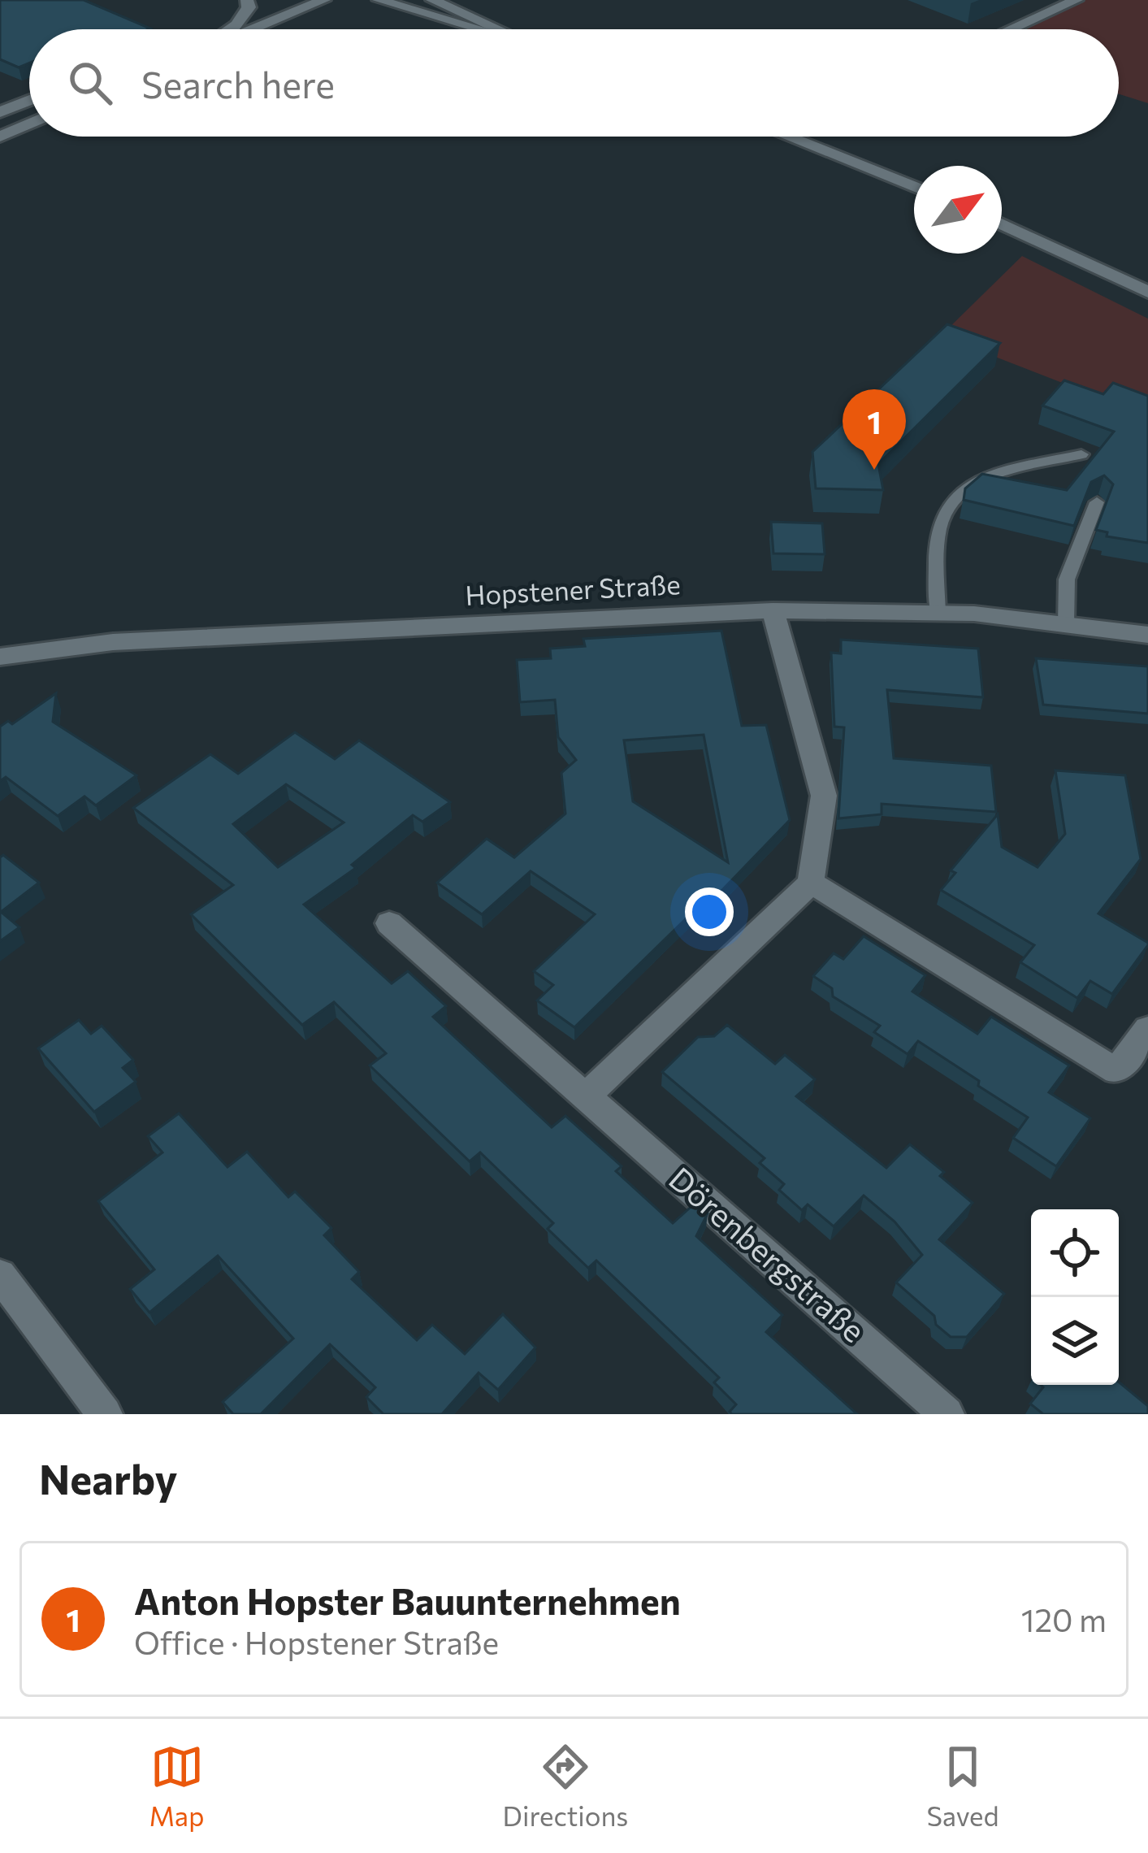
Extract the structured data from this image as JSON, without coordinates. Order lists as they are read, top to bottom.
{
  "streets": {
    "street": ["Hopstener Straße", "Dörenbergstraße"]
  },
  "north": "top right",
  "page": {
    "search": "Search here",
    "pins": "1",
    "heading": "Nearby",
    "list": [
      {
        "mark": "1",
        "name": "Anton Hopster Bauunternehmen",
        "note": "Office · Hopstener Straße",
        "value": "120 m"
      }
    ],
    "nav": ["Map", "Directions", "Saved"]
  }
}
